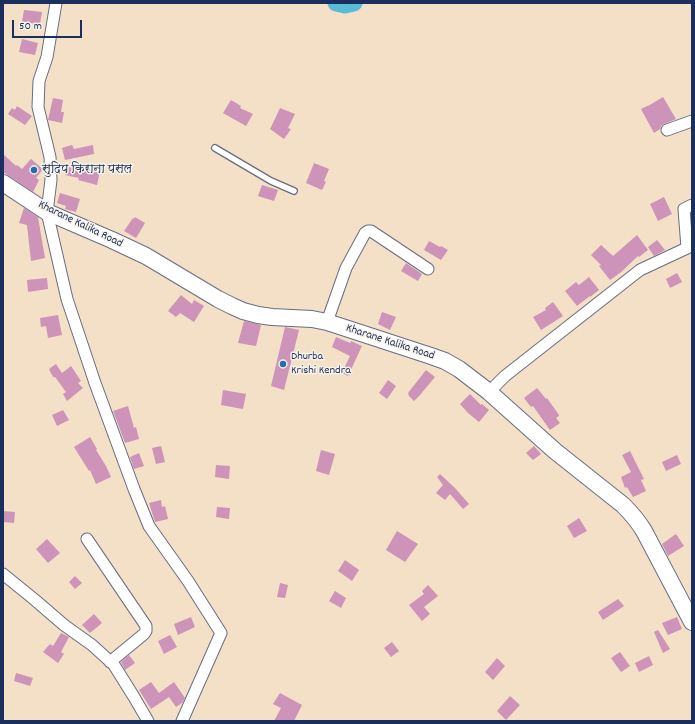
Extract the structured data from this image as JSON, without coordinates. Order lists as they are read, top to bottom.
{
  "streets": {
    "street": ["Kharane Kalika Road"]
  },
  "places": ["सुदिप किराना पसल", "Dhurba Krishi Kendra"],
  "scale_bar": "50 m"
}
